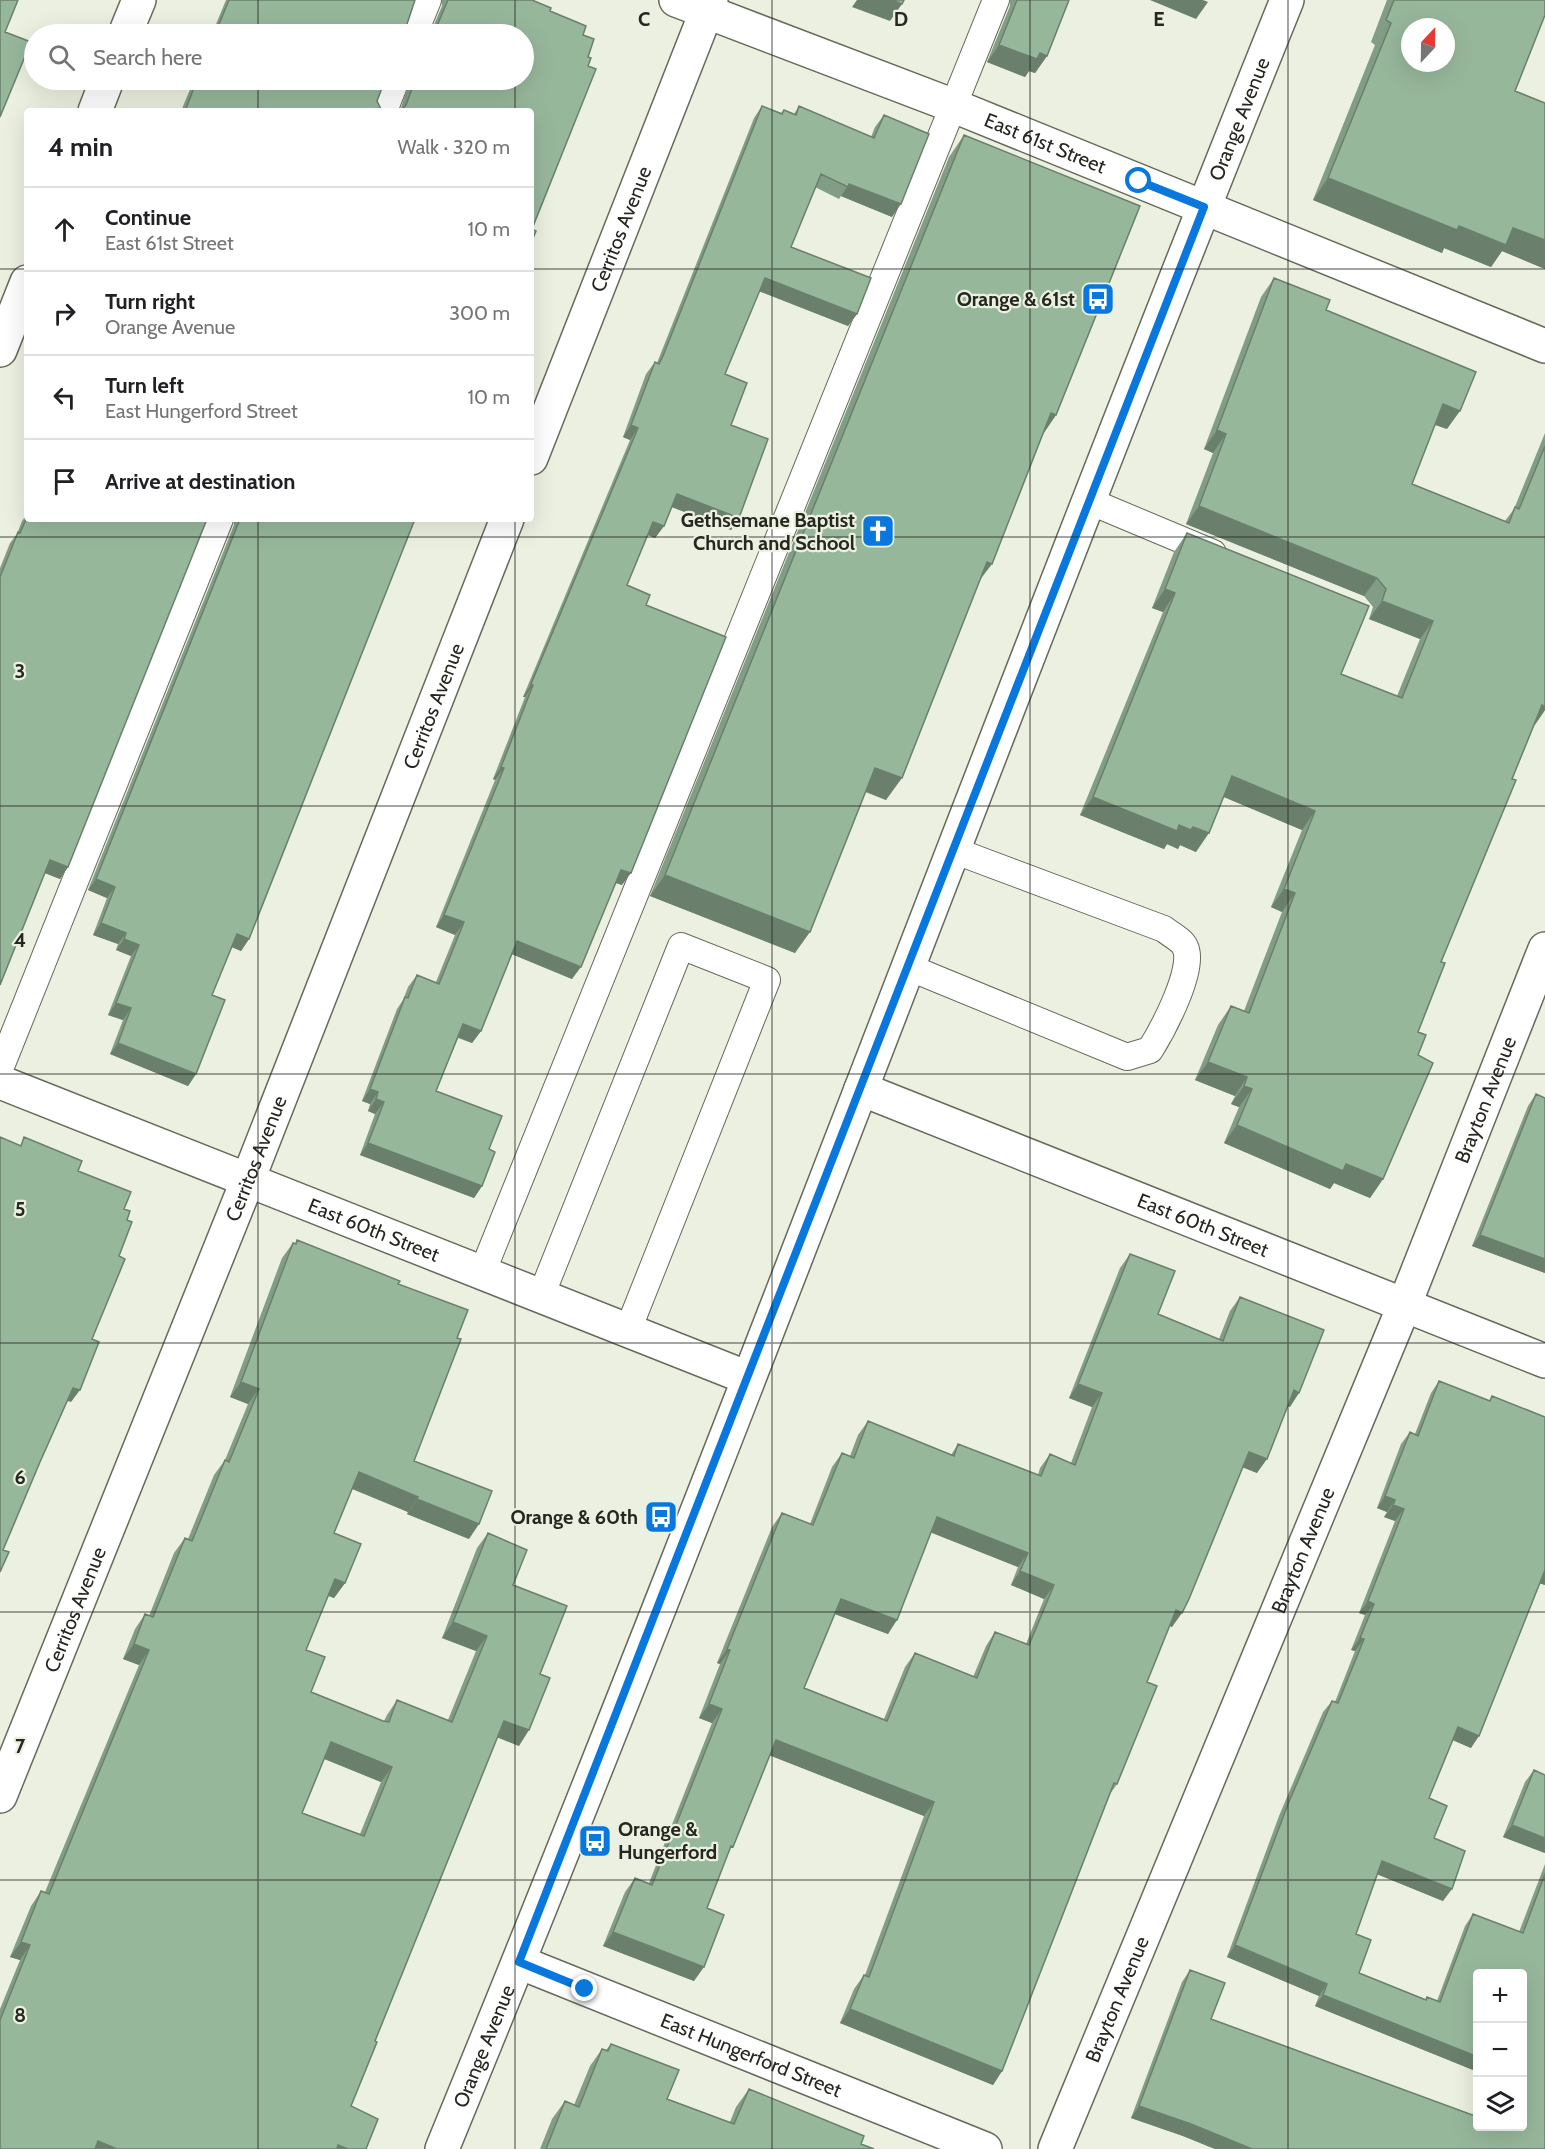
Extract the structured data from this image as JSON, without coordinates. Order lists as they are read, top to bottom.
{
  "streets": {
    "street": [
      "Orange Avenue",
      "East 61st Street",
      "Cerritos Avenue",
      "Brayton Avenue",
      "East 60th Street",
      "East Hungerford Street"
    ]
  },
  "crossings": [
    ["Orange Avenue", "East 61st Street"],
    ["Orange Avenue", "East 60th Street"],
    ["Orange Avenue", "East Hungerford Street"],
    ["East 61st Street", "Cerritos Avenue"],
    ["Cerritos Avenue", "East 60th Street"],
    ["Brayton Avenue", "East 60th Street"]
  ],
  "places": {
    "bus stop": ["Orange & 61st", "Orange & 60th", "Orange & Hungerford"],
    "church": ["Gethsemane Baptist Church and School"]
  },
  "north": "top",
  "page": {
    "search": "Search here",
    "heading": ["4 min", "Walk · 320 m"],
    "list": [
      ["Continue", "East 61st Street", "10 m"],
      ["Turn right", "Orange Avenue", "300 m"],
      ["Turn left", "East Hungerford Street", "10 m"],
      "Arrive at destination"
    ],
    "map_buttons": ["+", "−"]
  },
  "grid": {
    "columns": ["C", "D", "E"],
    "rows": [
      "3",
      "4",
      "5",
      "6",
      "7",
      "8"
    ]
  }
}
